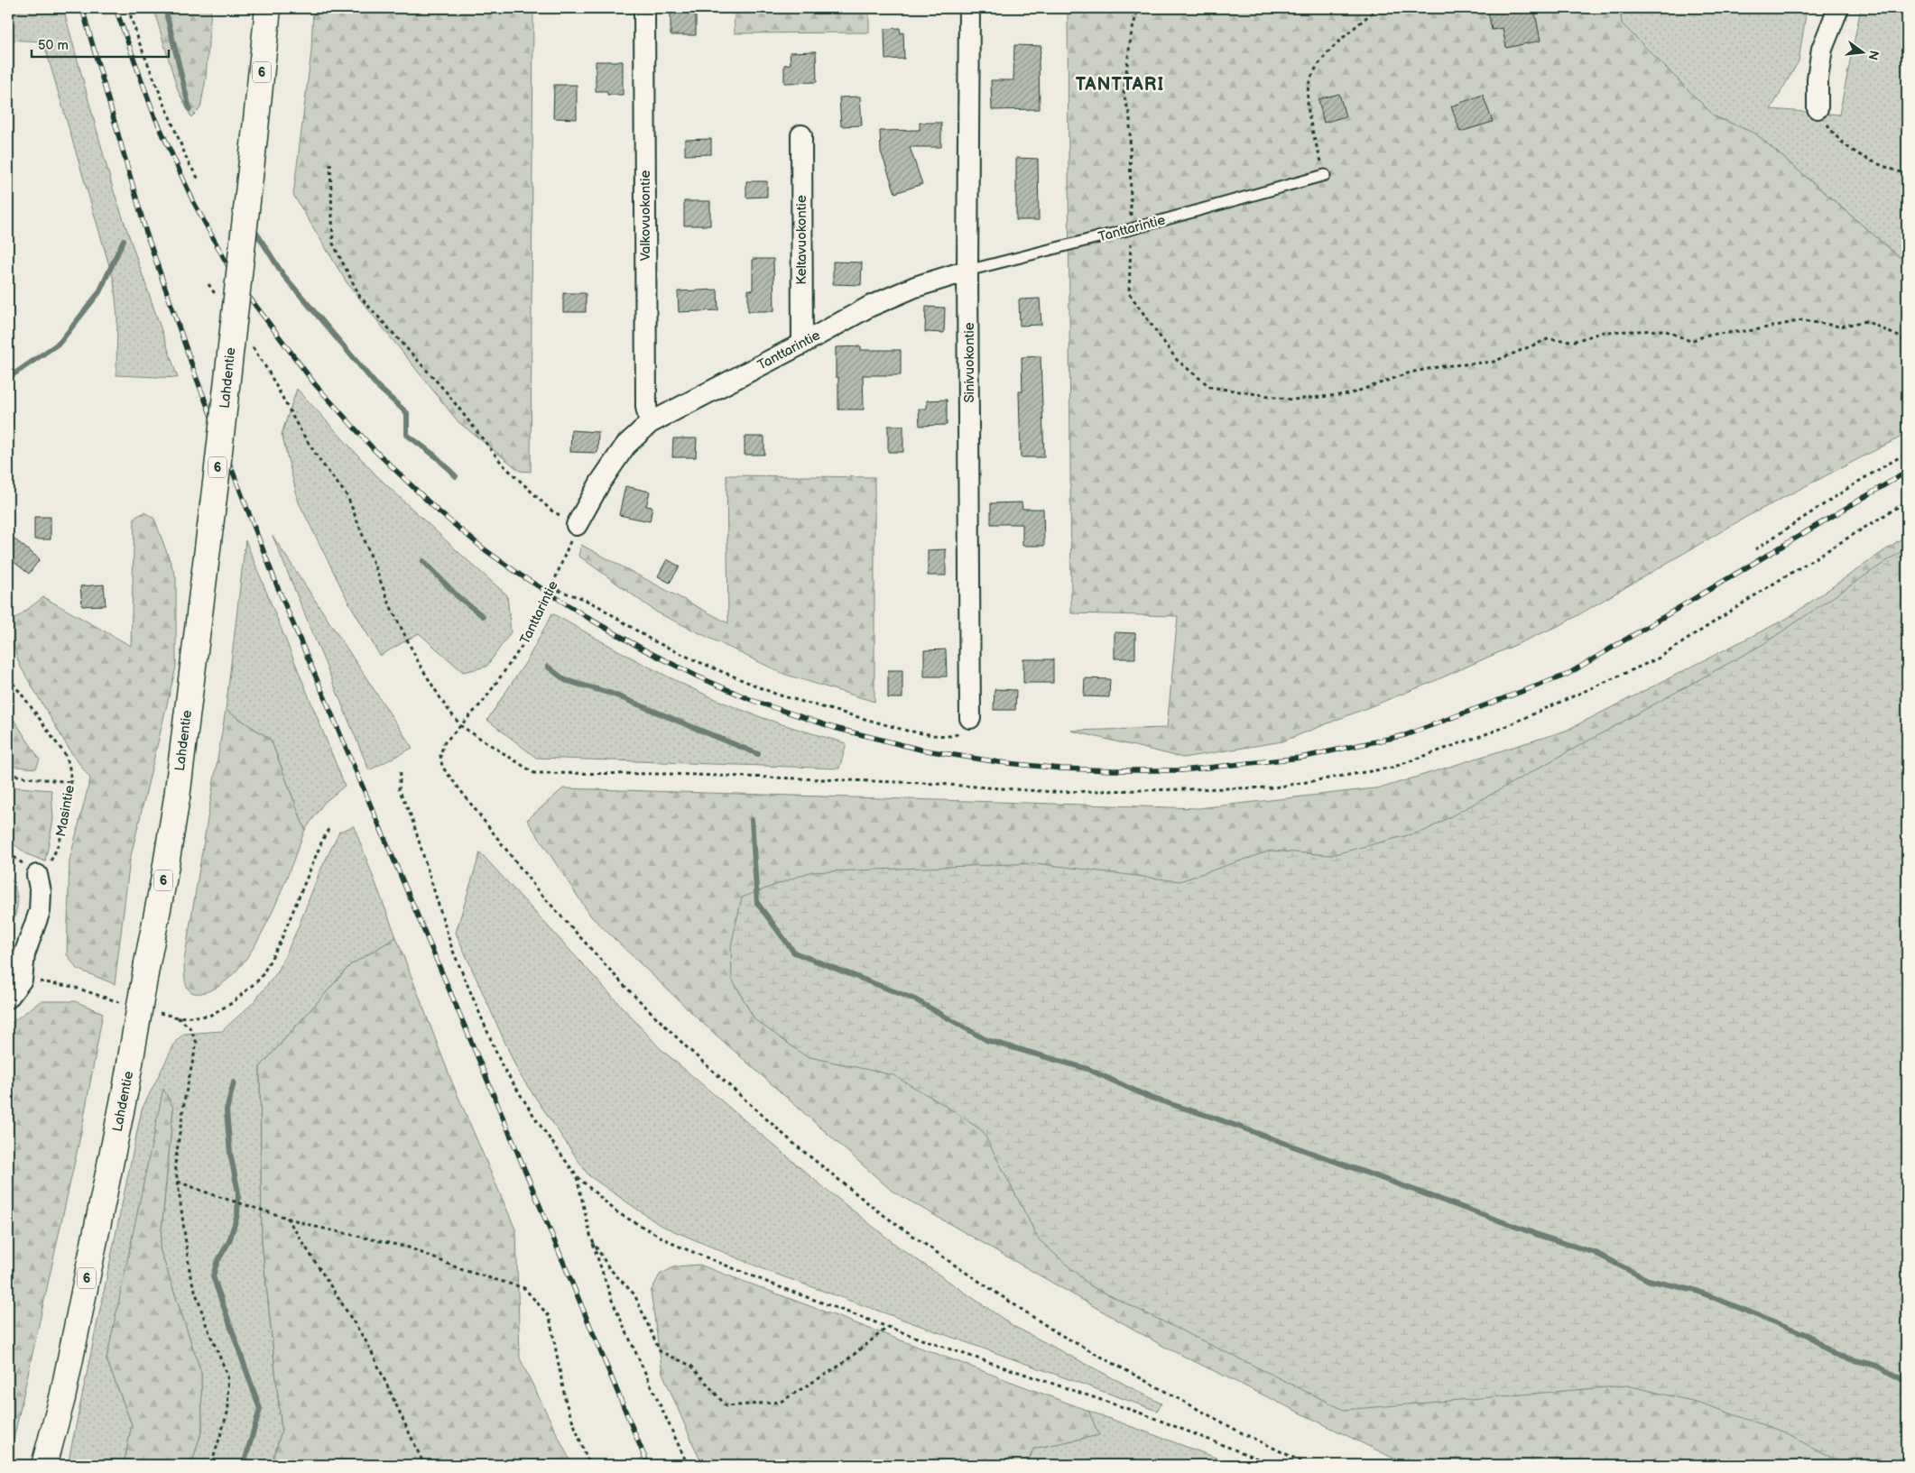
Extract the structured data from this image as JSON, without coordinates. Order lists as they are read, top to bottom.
{
  "streets": {
    "highway": ["6", "Lahdentie"],
    "street": [
      "Valkovuokontie",
      "Tanttarintie",
      "Keltavuokontie",
      "Sinivuokontie"
    ],
    "path": ["Masintie"]
  },
  "crossings": [
    ["Valkovuokontie", "Tanttarintie"],
    ["Tanttarintie", "Keltavuokontie"],
    ["Tanttarintie", "Sinivuokontie"]
  ],
  "districts": ["TANTTARI"],
  "scale_bar": "50 m",
  "north": "right"
}
